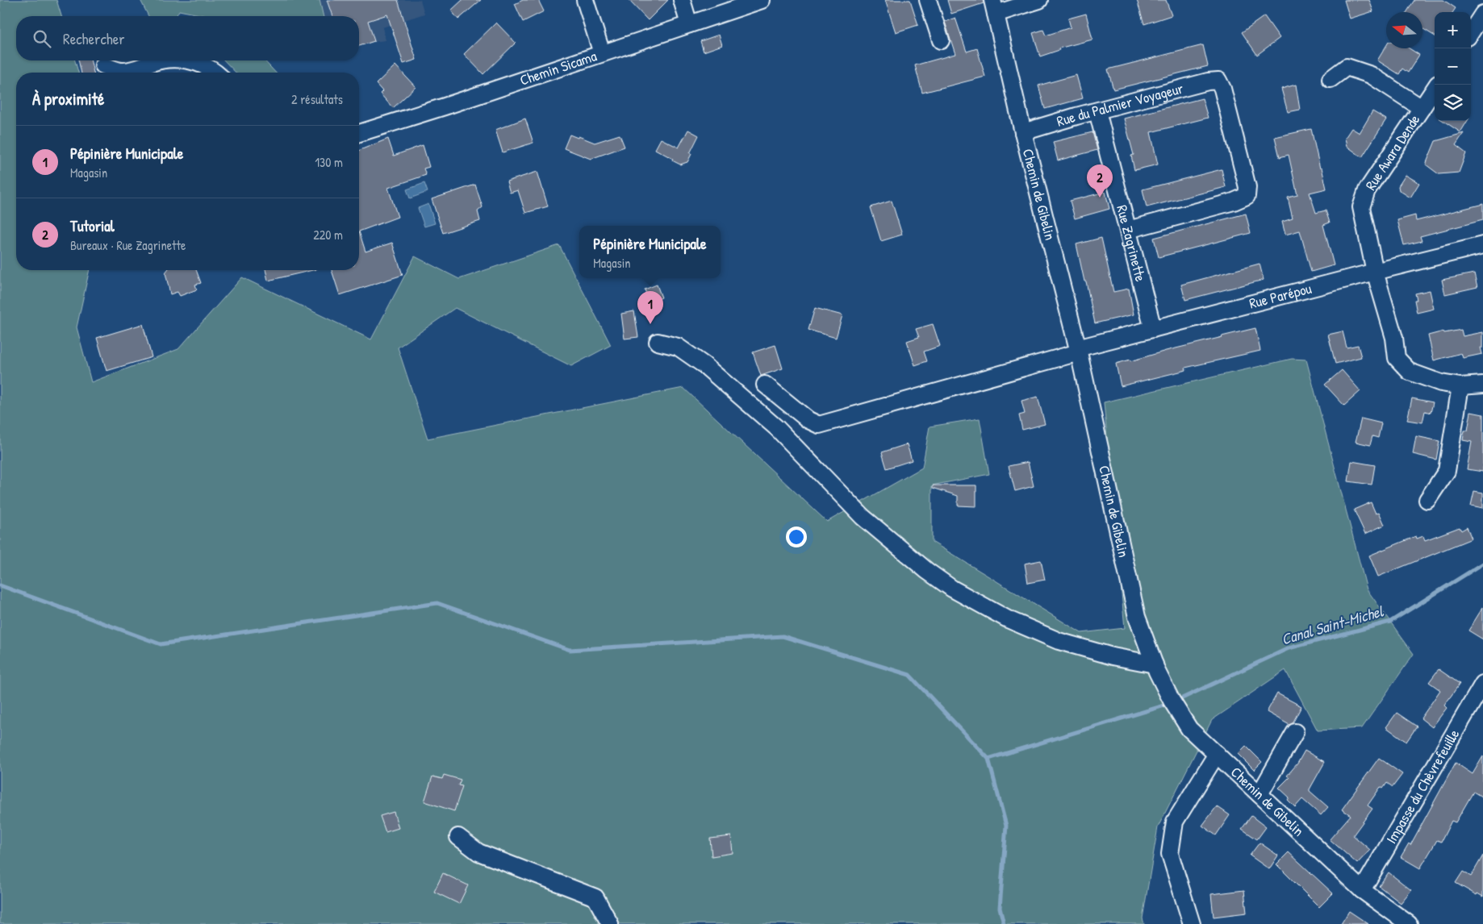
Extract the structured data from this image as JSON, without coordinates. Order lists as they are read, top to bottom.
{
  "streets": {
    "street": [
      "Chemin Sicama",
      "Rue du Palmier Voyageur",
      "Rue Awara Dende",
      "Chemin de Gibelin",
      "Rue Zagrinette",
      "Rue Parépou",
      "Impasse du Chèvrefeuille"
    ]
  },
  "crossings": [
    ["Rue du Palmier Voyageur", "Chemin de Gibelin"],
    ["Rue du Palmier Voyageur", "Rue Zagrinette"],
    ["Rue Awara Dende", "Rue Parépou"],
    ["Chemin de Gibelin", "Rue Parépou"],
    ["Chemin de Gibelin", "Impasse du Chèvrefeuille"],
    ["Rue Zagrinette", "Rue Parépou"]
  ],
  "water": ["Canal Saint-Michel"],
  "north": "left",
  "page": {
    "map_buttons": ["+", "−"],
    "search": "Rechercher",
    "heading": ["À proximité", "2 résultats"],
    "list": [
      {
        "mark": "1",
        "name": "Pépinière Municipale",
        "note": "Magasin",
        "value": "130 m"
      },
      {
        "mark": "2",
        "name": "Tutorial",
        "note": "Bureaux · Rue Zagrinette",
        "value": "220 m"
      }
    ],
    "pins": ["2", "1"],
    "popup": ["Pépinière Municipale", "Magasin"]
  }
}
